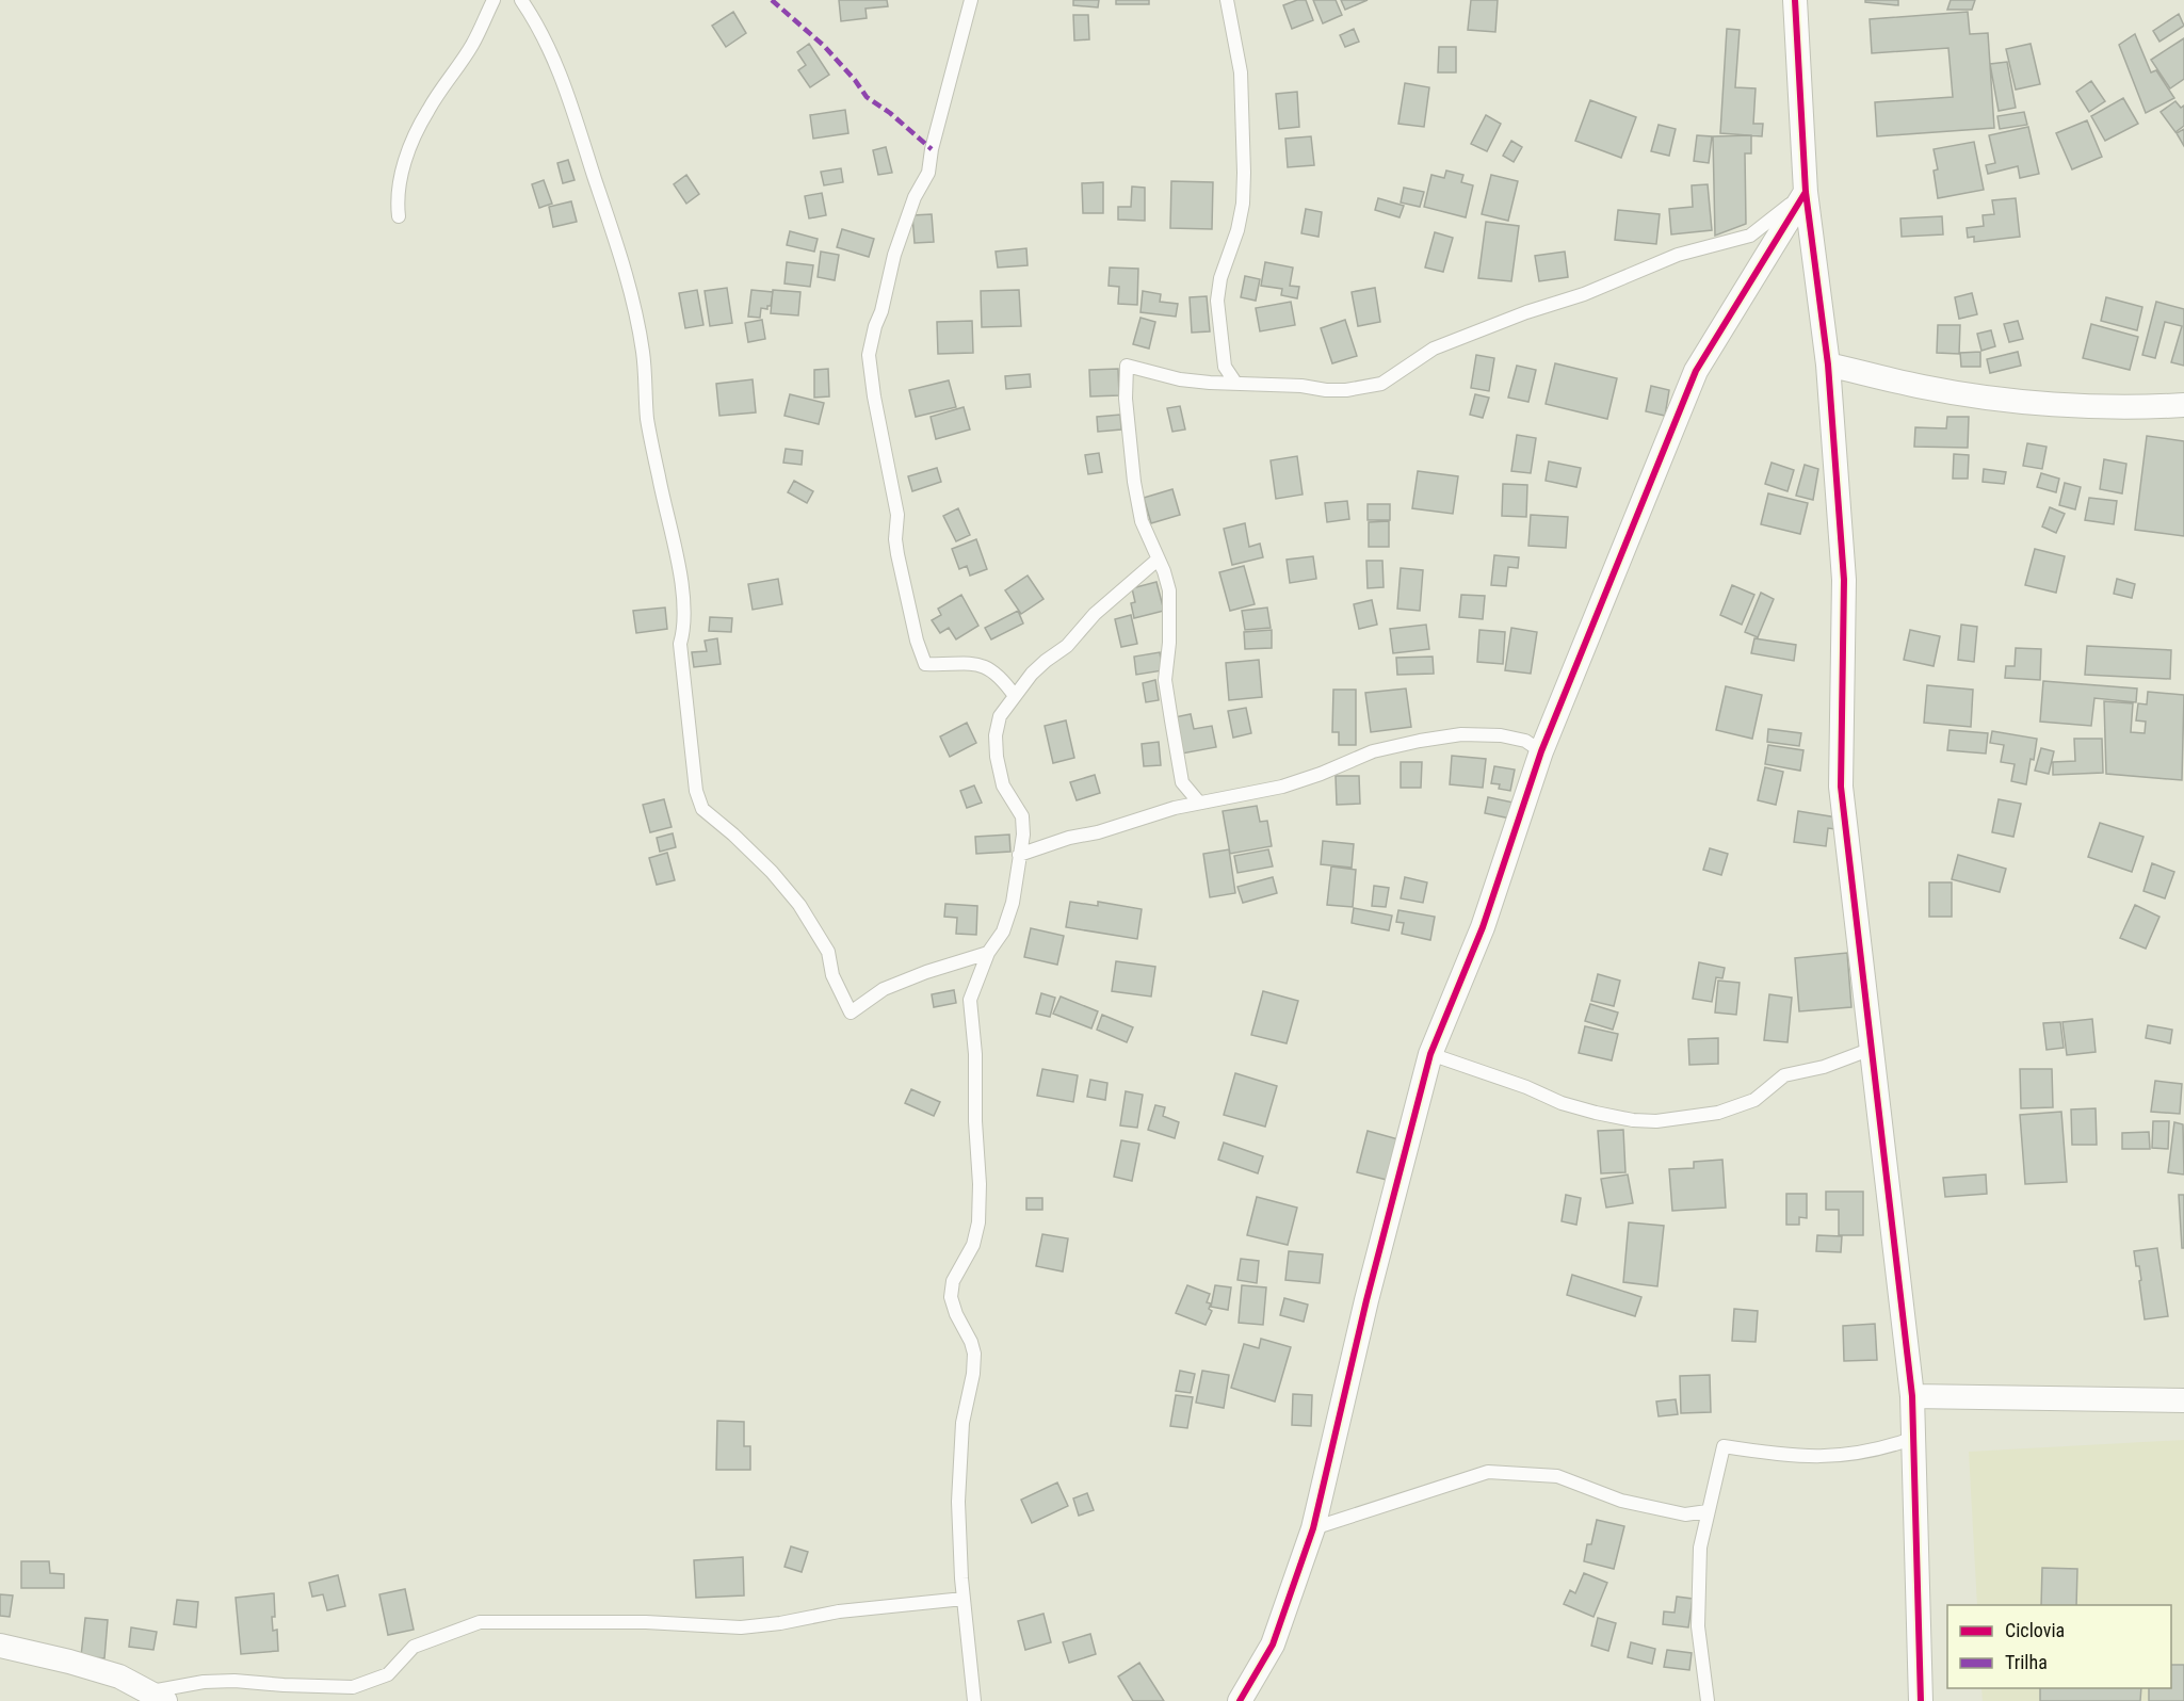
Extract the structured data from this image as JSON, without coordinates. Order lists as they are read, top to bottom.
{
  "legend": ["Ciclovia", "Trilha"]
}
